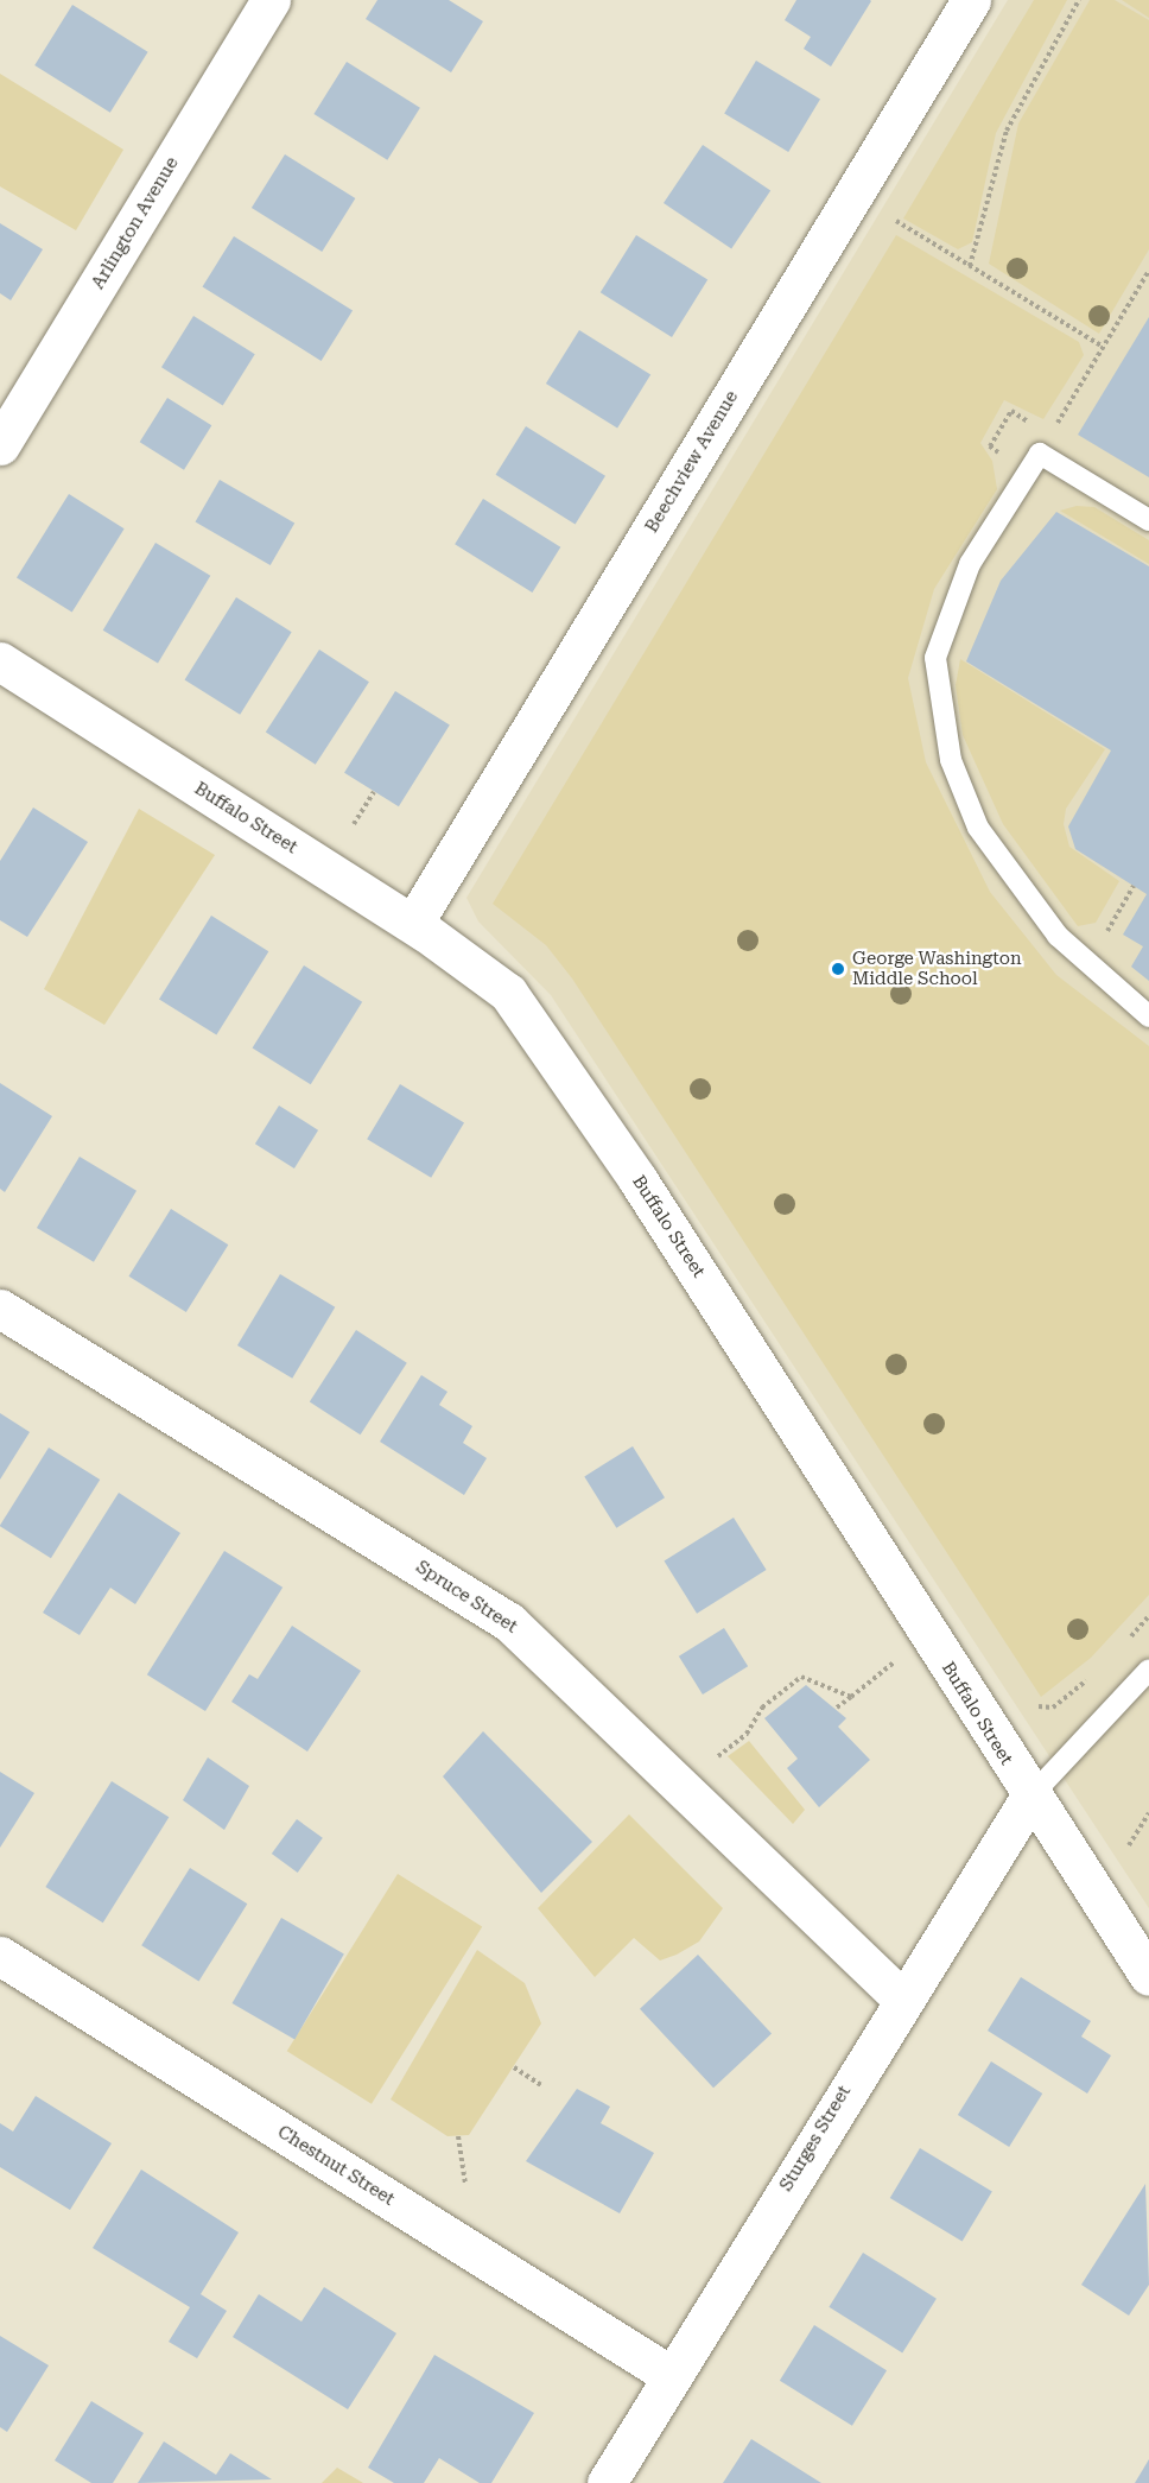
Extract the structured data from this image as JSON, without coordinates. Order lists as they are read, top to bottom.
{
  "streets": {
    "street": [
      "Arlington Avenue",
      "Beechview Avenue",
      "Buffalo Street",
      "Spruce Street",
      "Sturges Street",
      "Chestnut Street"
    ]
  },
  "crossings": [
    ["Beechview Avenue", "Buffalo Street"],
    ["Buffalo Street", "Sturges Street"],
    ["Spruce Street", "Sturges Street"],
    ["Sturges Street", "Chestnut Street"]
  ],
  "places": ["George Washington Middle School"]
}
